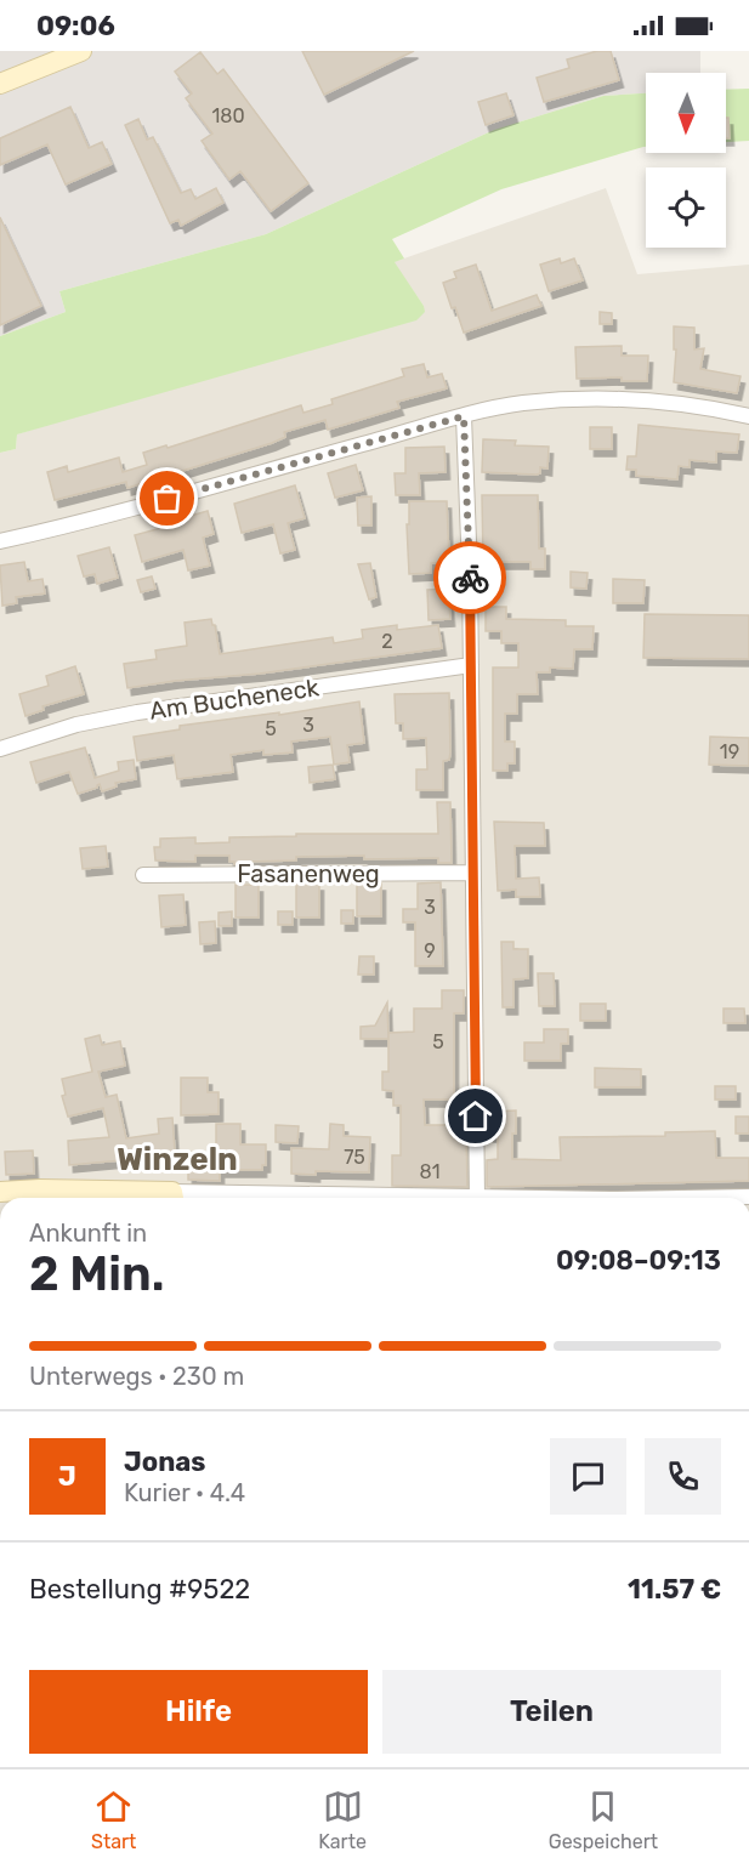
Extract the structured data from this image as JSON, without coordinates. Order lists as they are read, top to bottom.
{
  "streets": {
    "street": ["Am Bucheneck", "Fasanenweg"]
  },
  "districts": ["Winzeln"],
  "house_numbers": [
    "180",
    "2",
    "3",
    "5",
    "19",
    "3",
    "9",
    "5",
    "75",
    "81"
  ],
  "north": "bottom",
  "page": {
    "status": "09:06",
    "heading": ["2 Min.", "Ankunft in", "09:08–09:13"],
    "panel": [
      "Jonas",
      "Kurier · 4.4",
      "Bestellung #9522",
      "11.57 €"
    ],
    "bar": "Unterwegs · 230 m",
    "round": "J",
    "buttons": ["Hilfe", "Teilen"],
    "tabs": ["Start", "Karte", "Gespeichert"]
  }
}
